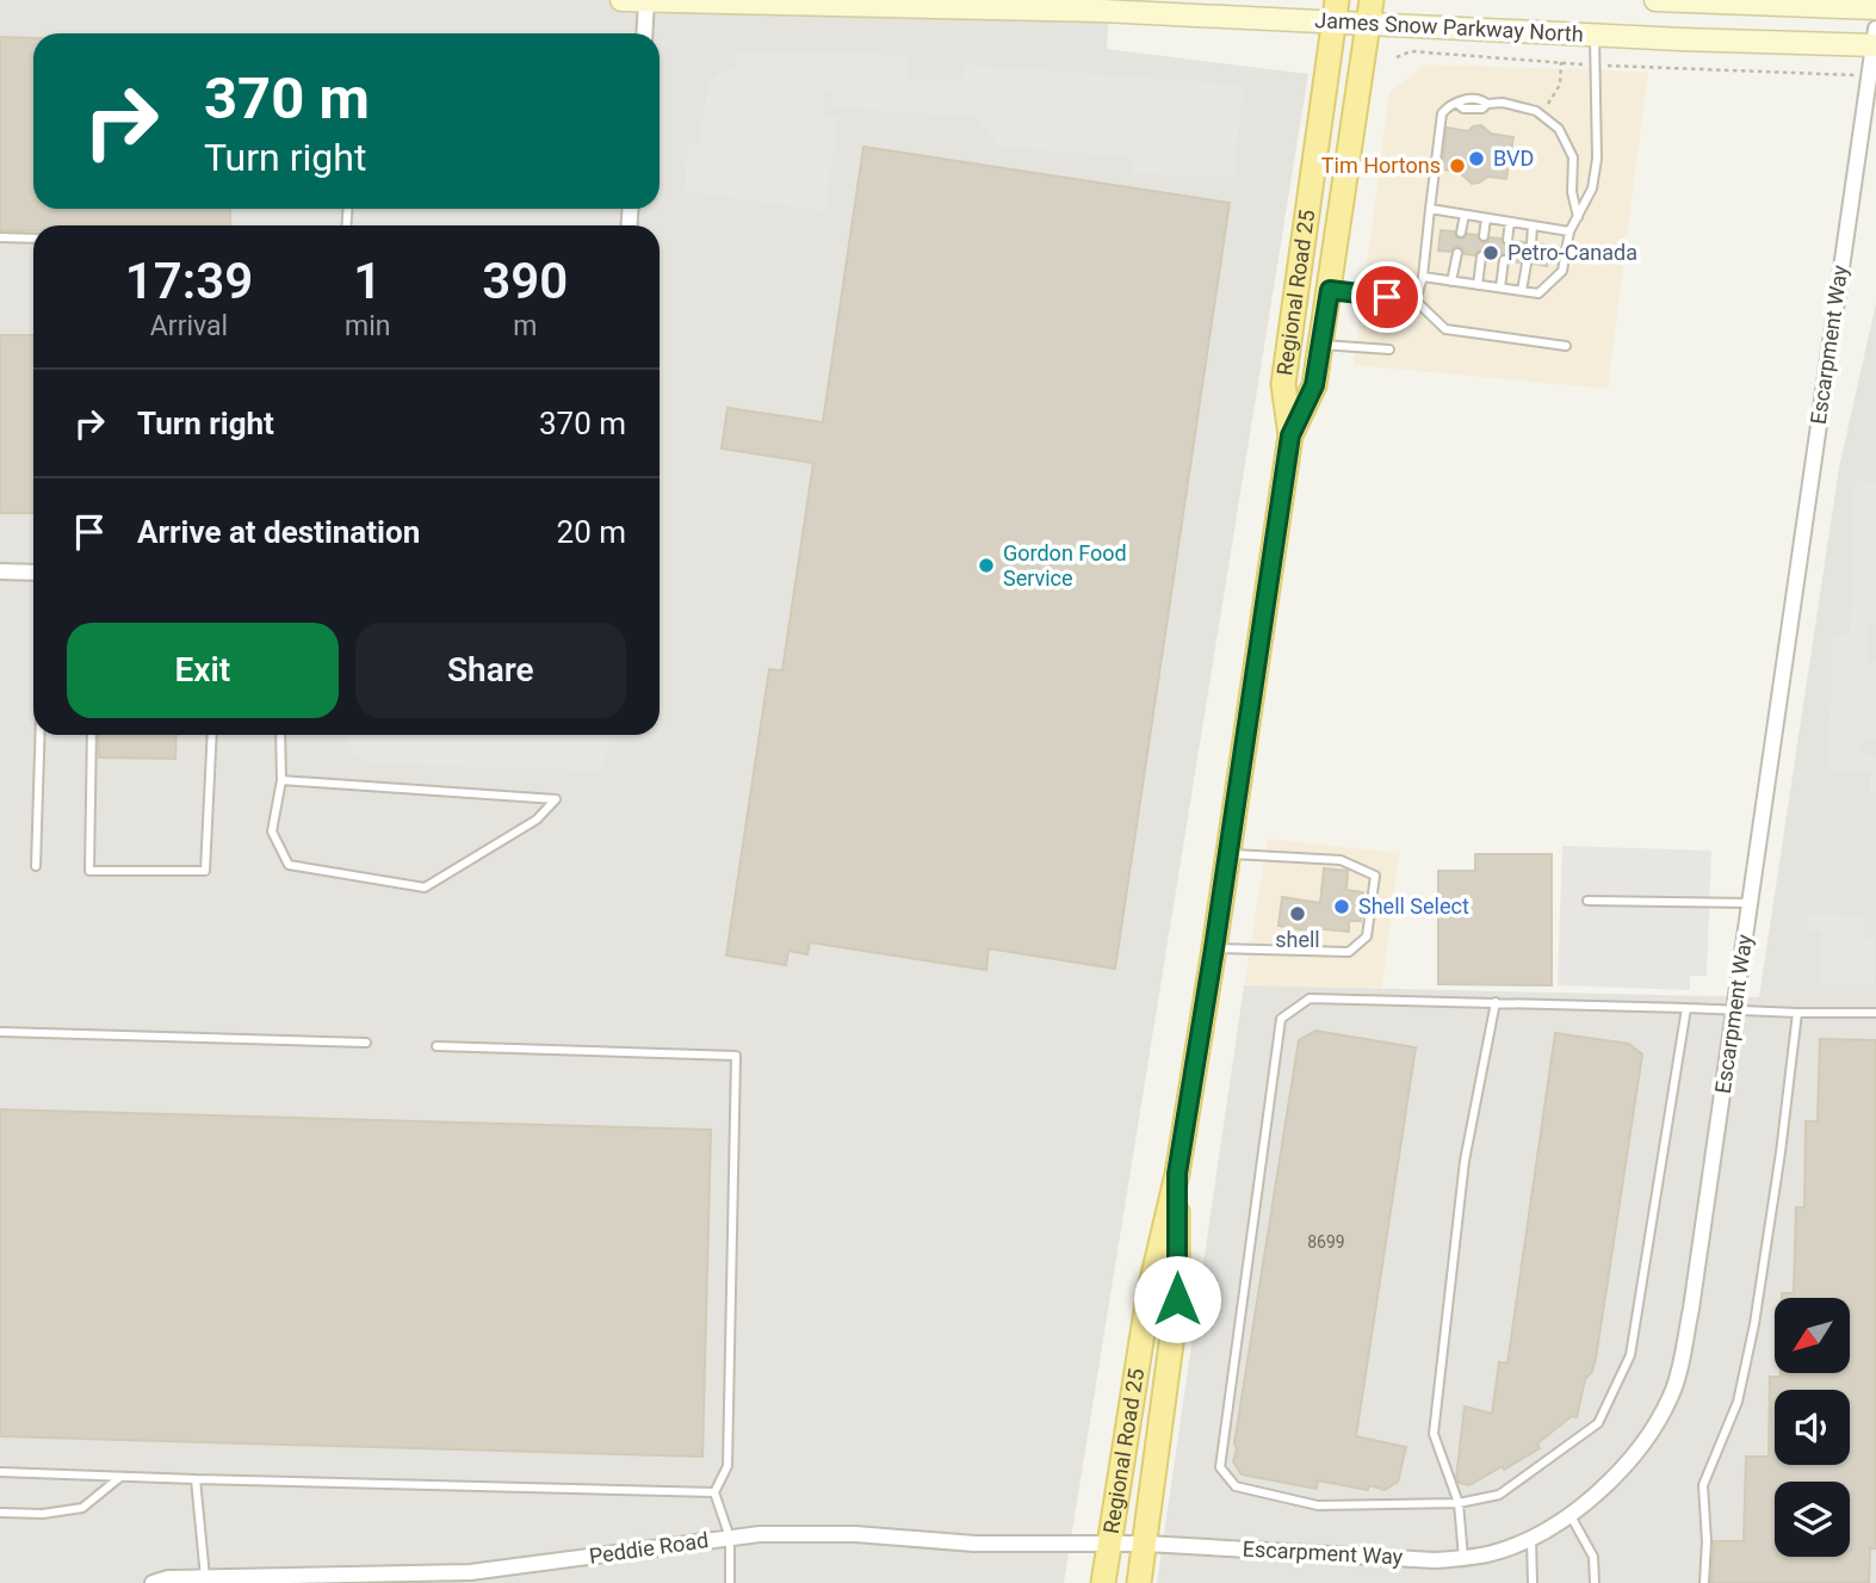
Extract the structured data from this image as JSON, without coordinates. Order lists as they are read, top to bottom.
{
  "streets": {
    "main road": ["James Snow Parkway North", "Regional Road 25"],
    "street": ["Escarpment Way", "Peddie Road"]
  },
  "crossings": [
    ["James Snow Parkway North", "Regional Road 25"],
    ["James Snow Parkway North", "Escarpment Way"],
    ["Regional Road 25", "Escarpment Way"],
    ["Regional Road 25", "Peddie Road"],
    ["Escarpment Way", "Peddie Road"]
  ],
  "places": [
    "BVD",
    "Tim Hortons",
    "Petro-Canada",
    "Gordon Food Service",
    "Shell Select",
    "shell"
  ],
  "house_numbers": ["8699"],
  "north": "bottom left",
  "page": {
    "turn": ["370 m", "Turn right"],
    "eta": [
      "17:39",
      "Arrival",
      "1",
      "min",
      "390",
      "m"
    ],
    "list": [
      {
        "name": "Turn right",
        "value": "370 m"
      },
      {
        "name": "Arrive at destination",
        "value": "20 m"
      }
    ],
    "buttons": ["Exit", "Share"]
  }
}
